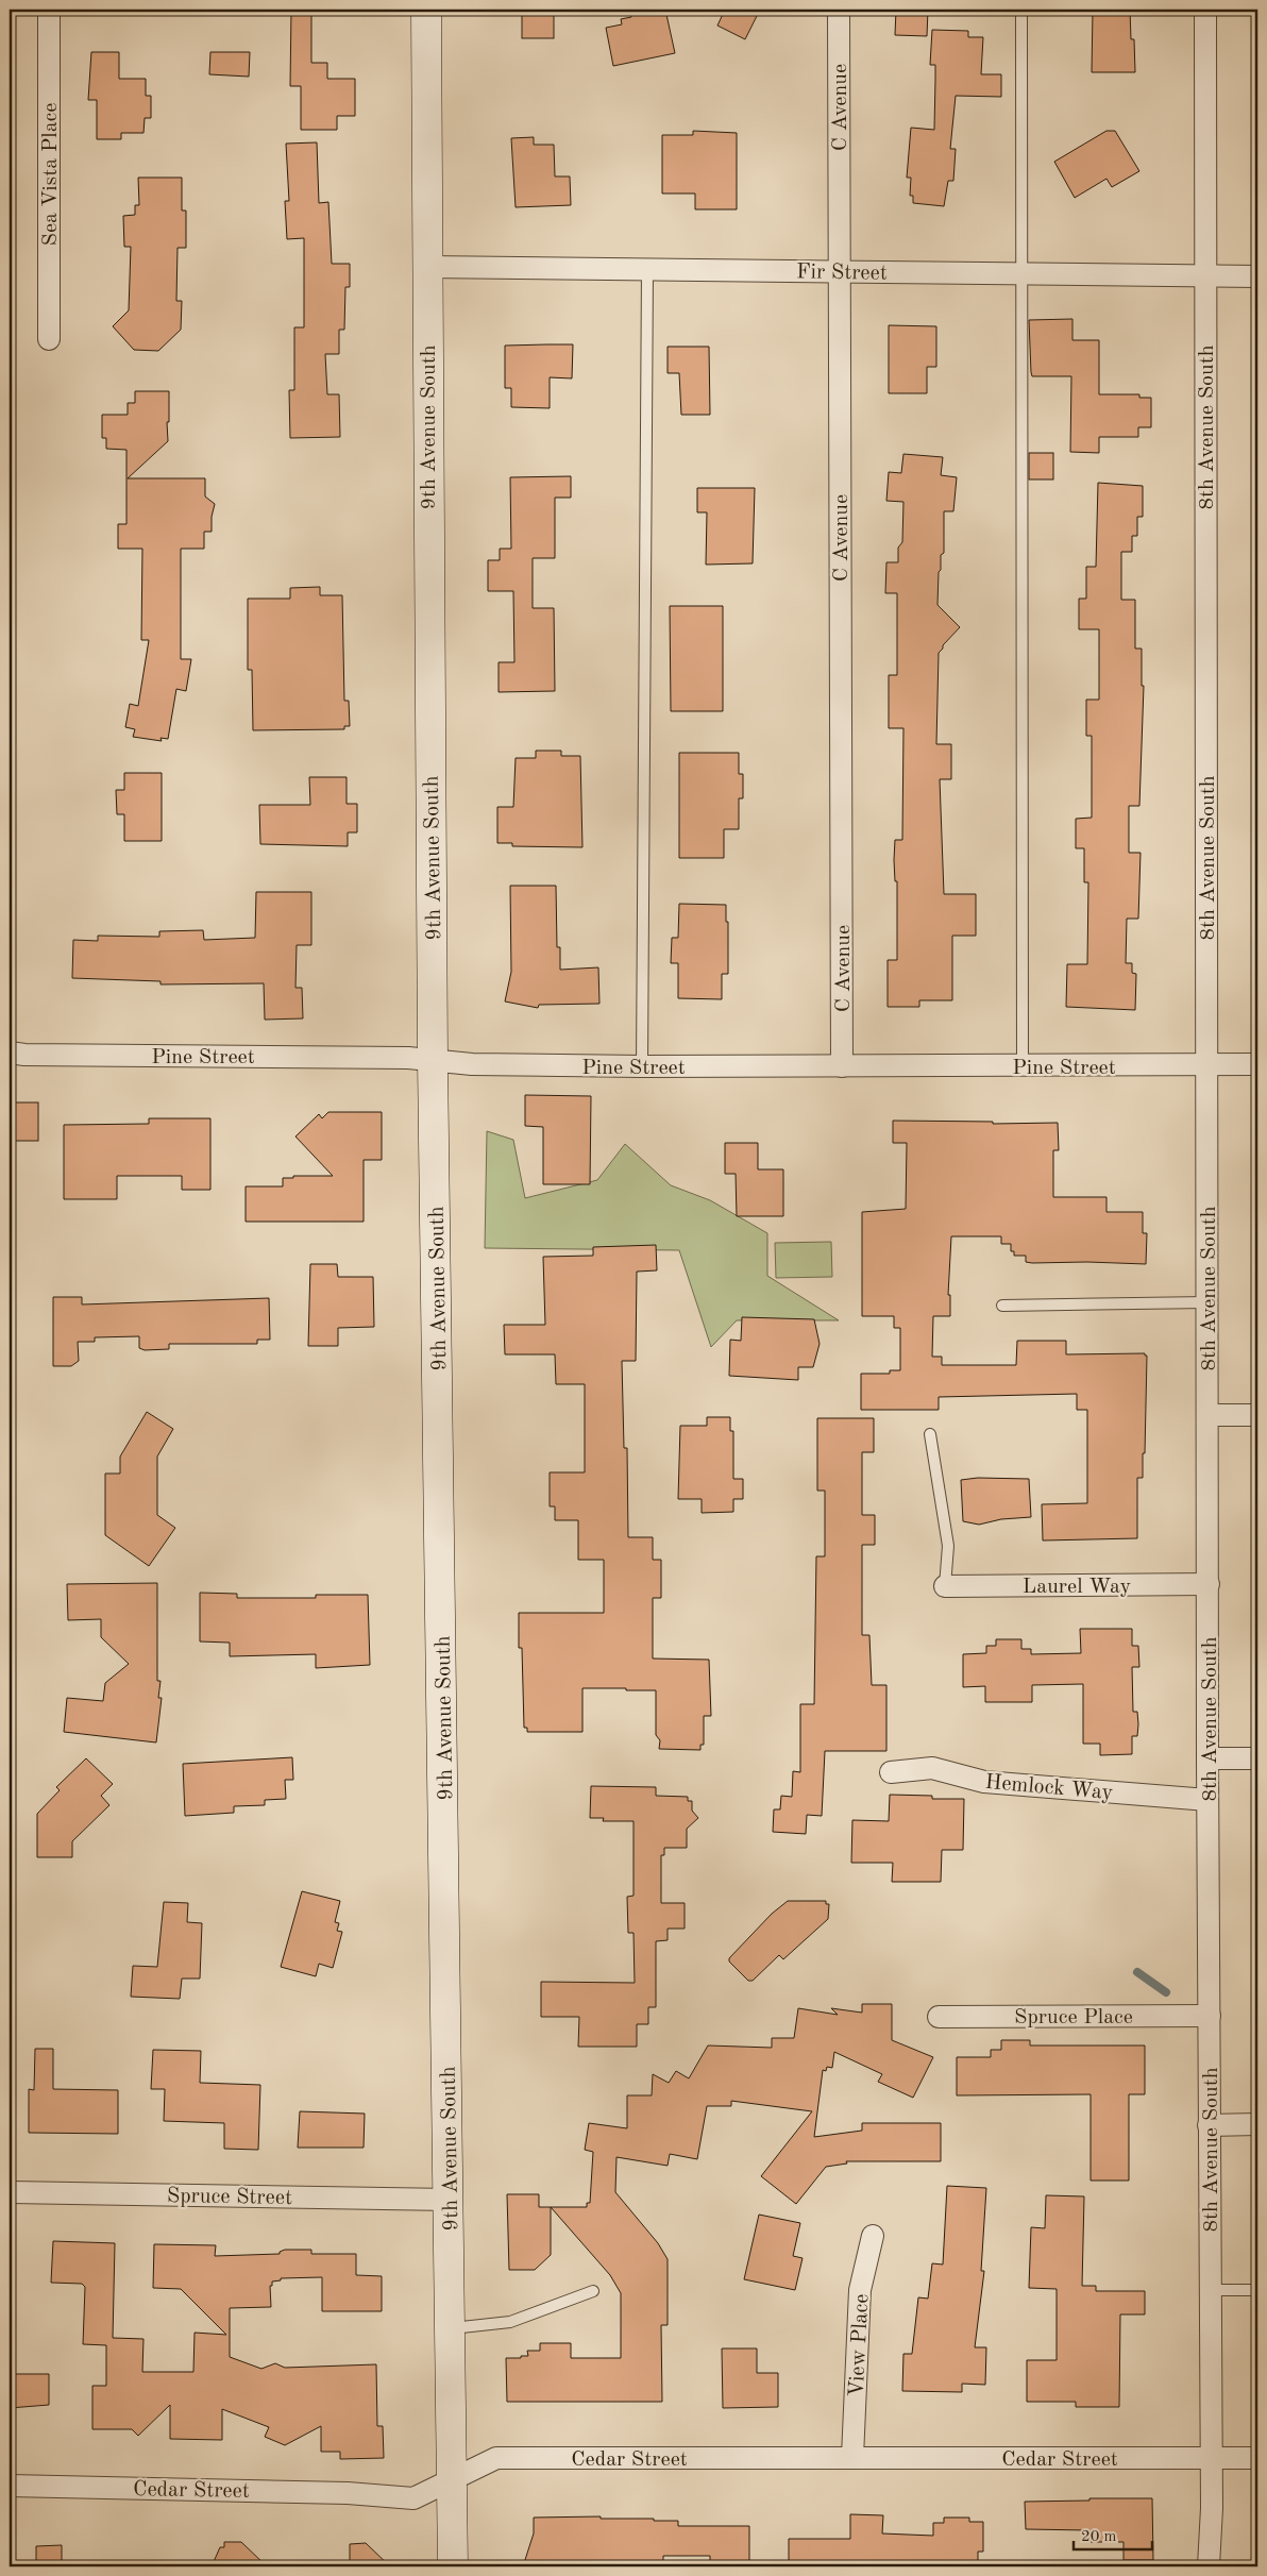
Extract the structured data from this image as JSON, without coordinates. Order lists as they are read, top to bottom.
{
  "streets": {
    "main road": ["9th Avenue South"],
    "street": [
      "C Avenue",
      "Sea Vista Place",
      "Fir Street",
      "8th Avenue South",
      "Pine Street",
      "Laurel Way",
      "Hemlock Way",
      "Spruce Place",
      "Spruce Street",
      "View Place",
      "Cedar Street"
    ]
  },
  "crossings": [
    ["C Avenue", "Fir Street"],
    ["C Avenue", "Pine Street"],
    ["Fir Street", "9th Avenue South"],
    ["Fir Street", "8th Avenue South"],
    ["9th Avenue South", "Pine Street"],
    ["9th Avenue South", "Spruce Street"],
    ["9th Avenue South", "Cedar Street"],
    ["8th Avenue South", "Pine Street"],
    ["8th Avenue South", "Laurel Way"],
    ["8th Avenue South", "Hemlock Way"],
    ["8th Avenue South", "Spruce Place"],
    ["8th Avenue South", "Cedar Street"],
    ["View Place", "Cedar Street"]
  ],
  "scale_bar": "20 m"
}
